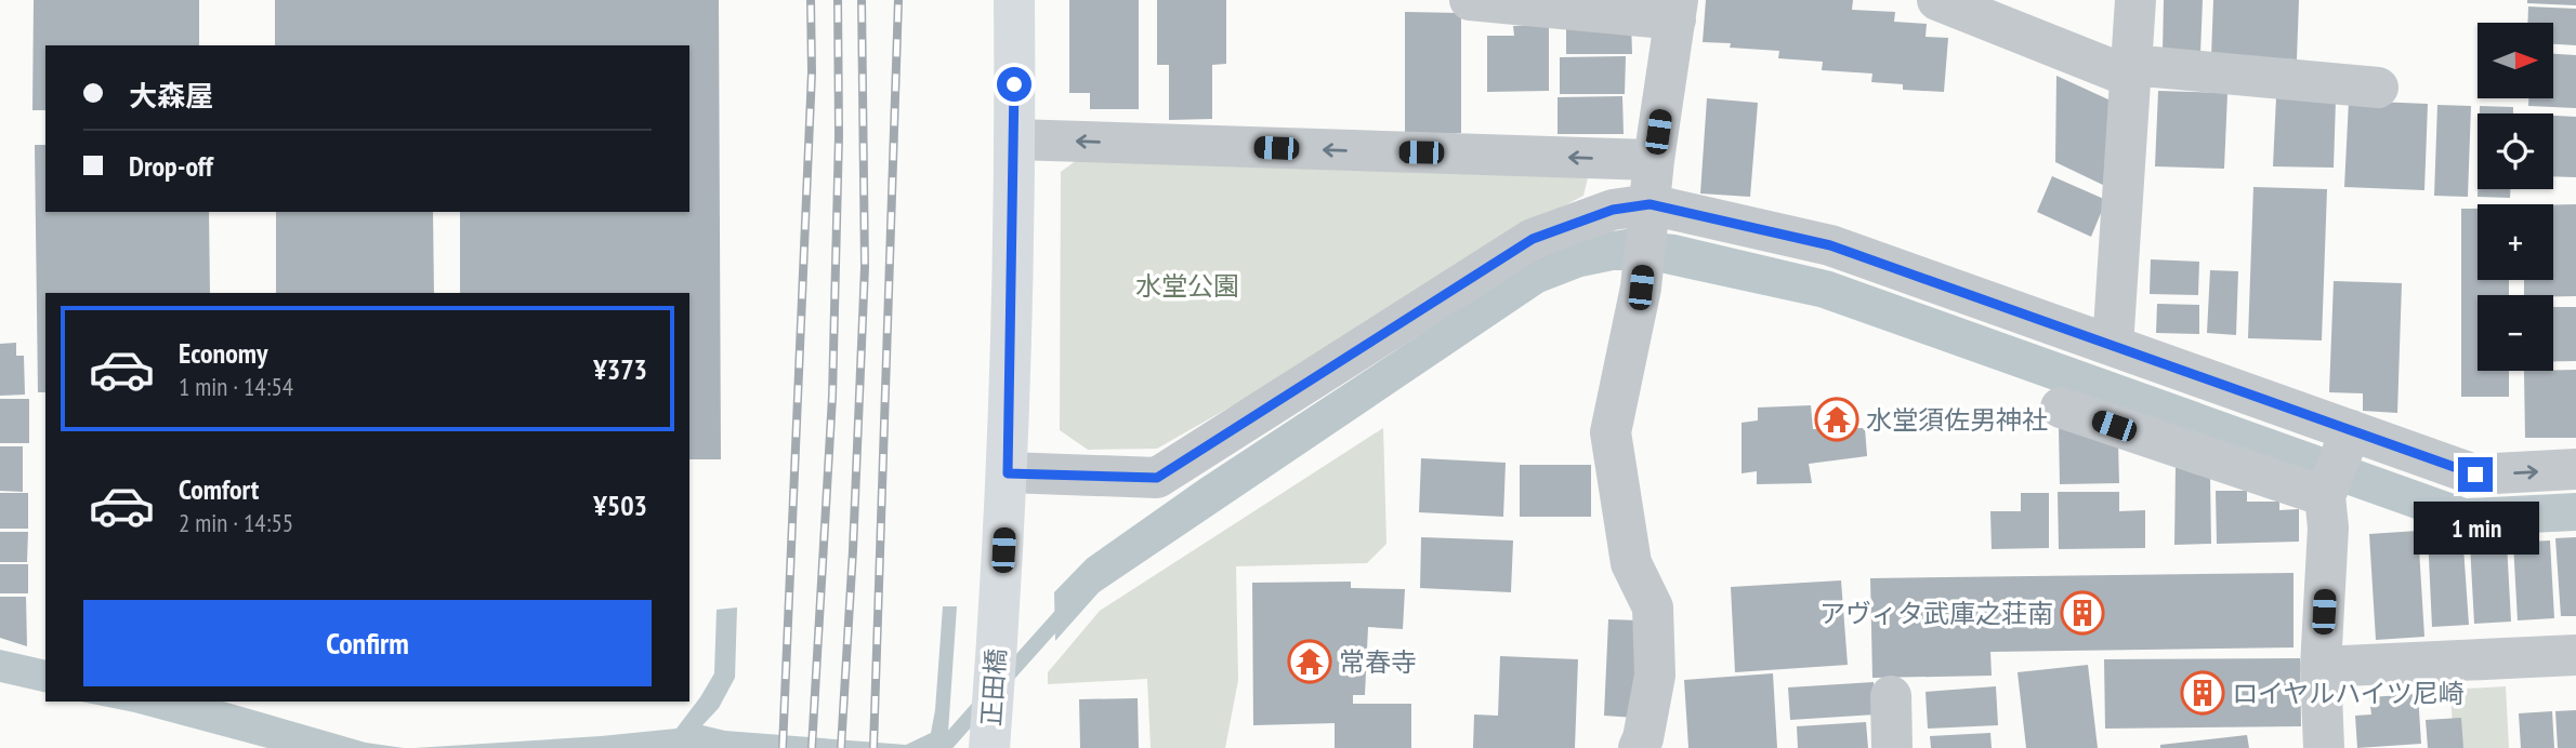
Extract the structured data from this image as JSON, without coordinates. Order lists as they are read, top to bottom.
{
  "streets": {
    "street": ["正田橋"]
  },
  "parks": ["水堂公園"],
  "places": {
    "temple": ["水堂須佐男神社", "常春寺"],
    "building": ["アヴィタ武庫之荘南", "ロイヤルハイツ尼崎"]
  },
  "north": "right",
  "page": {
    "map_buttons": ["+", "−"],
    "banner": ["大森屋", "Drop-off"],
    "list": [
      {
        "name": "Economy",
        "note": "1 min · 14:54",
        "value": "¥373"
      },
      {
        "name": "Comfort",
        "note": "2 min · 14:55",
        "value": "¥503"
      }
    ],
    "bubble": "1 min",
    "buttons": "Confirm"
  }
}
